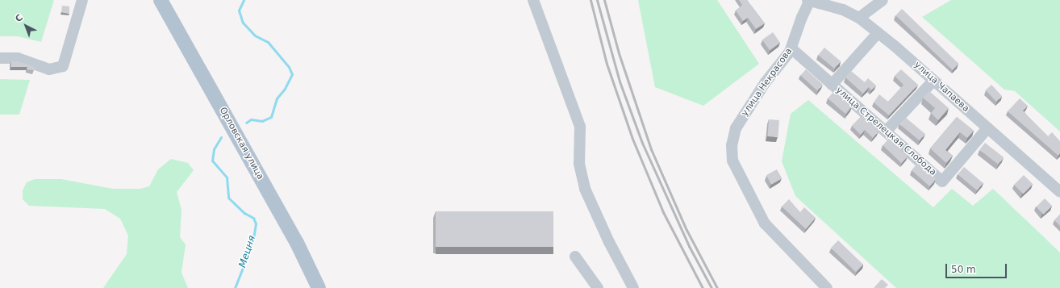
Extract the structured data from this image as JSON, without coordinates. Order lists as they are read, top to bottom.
{
  "streets": {
    "main road": ["Орловская улица"],
    "street": ["улица Некрасова", "улица Чапаева", "улица Стрелецкая Слобода"]
  },
  "crossings": [
    ["улица Некрасова", "улица Чапаева"],
    ["улица Некрасова", "улица Стрелецкая Слобода"],
    ["улица Чапаева", "улица Стрелецкая Слобода"]
  ],
  "water": ["Мецня"],
  "scale_bar": "50 m",
  "north": "top left"
}
